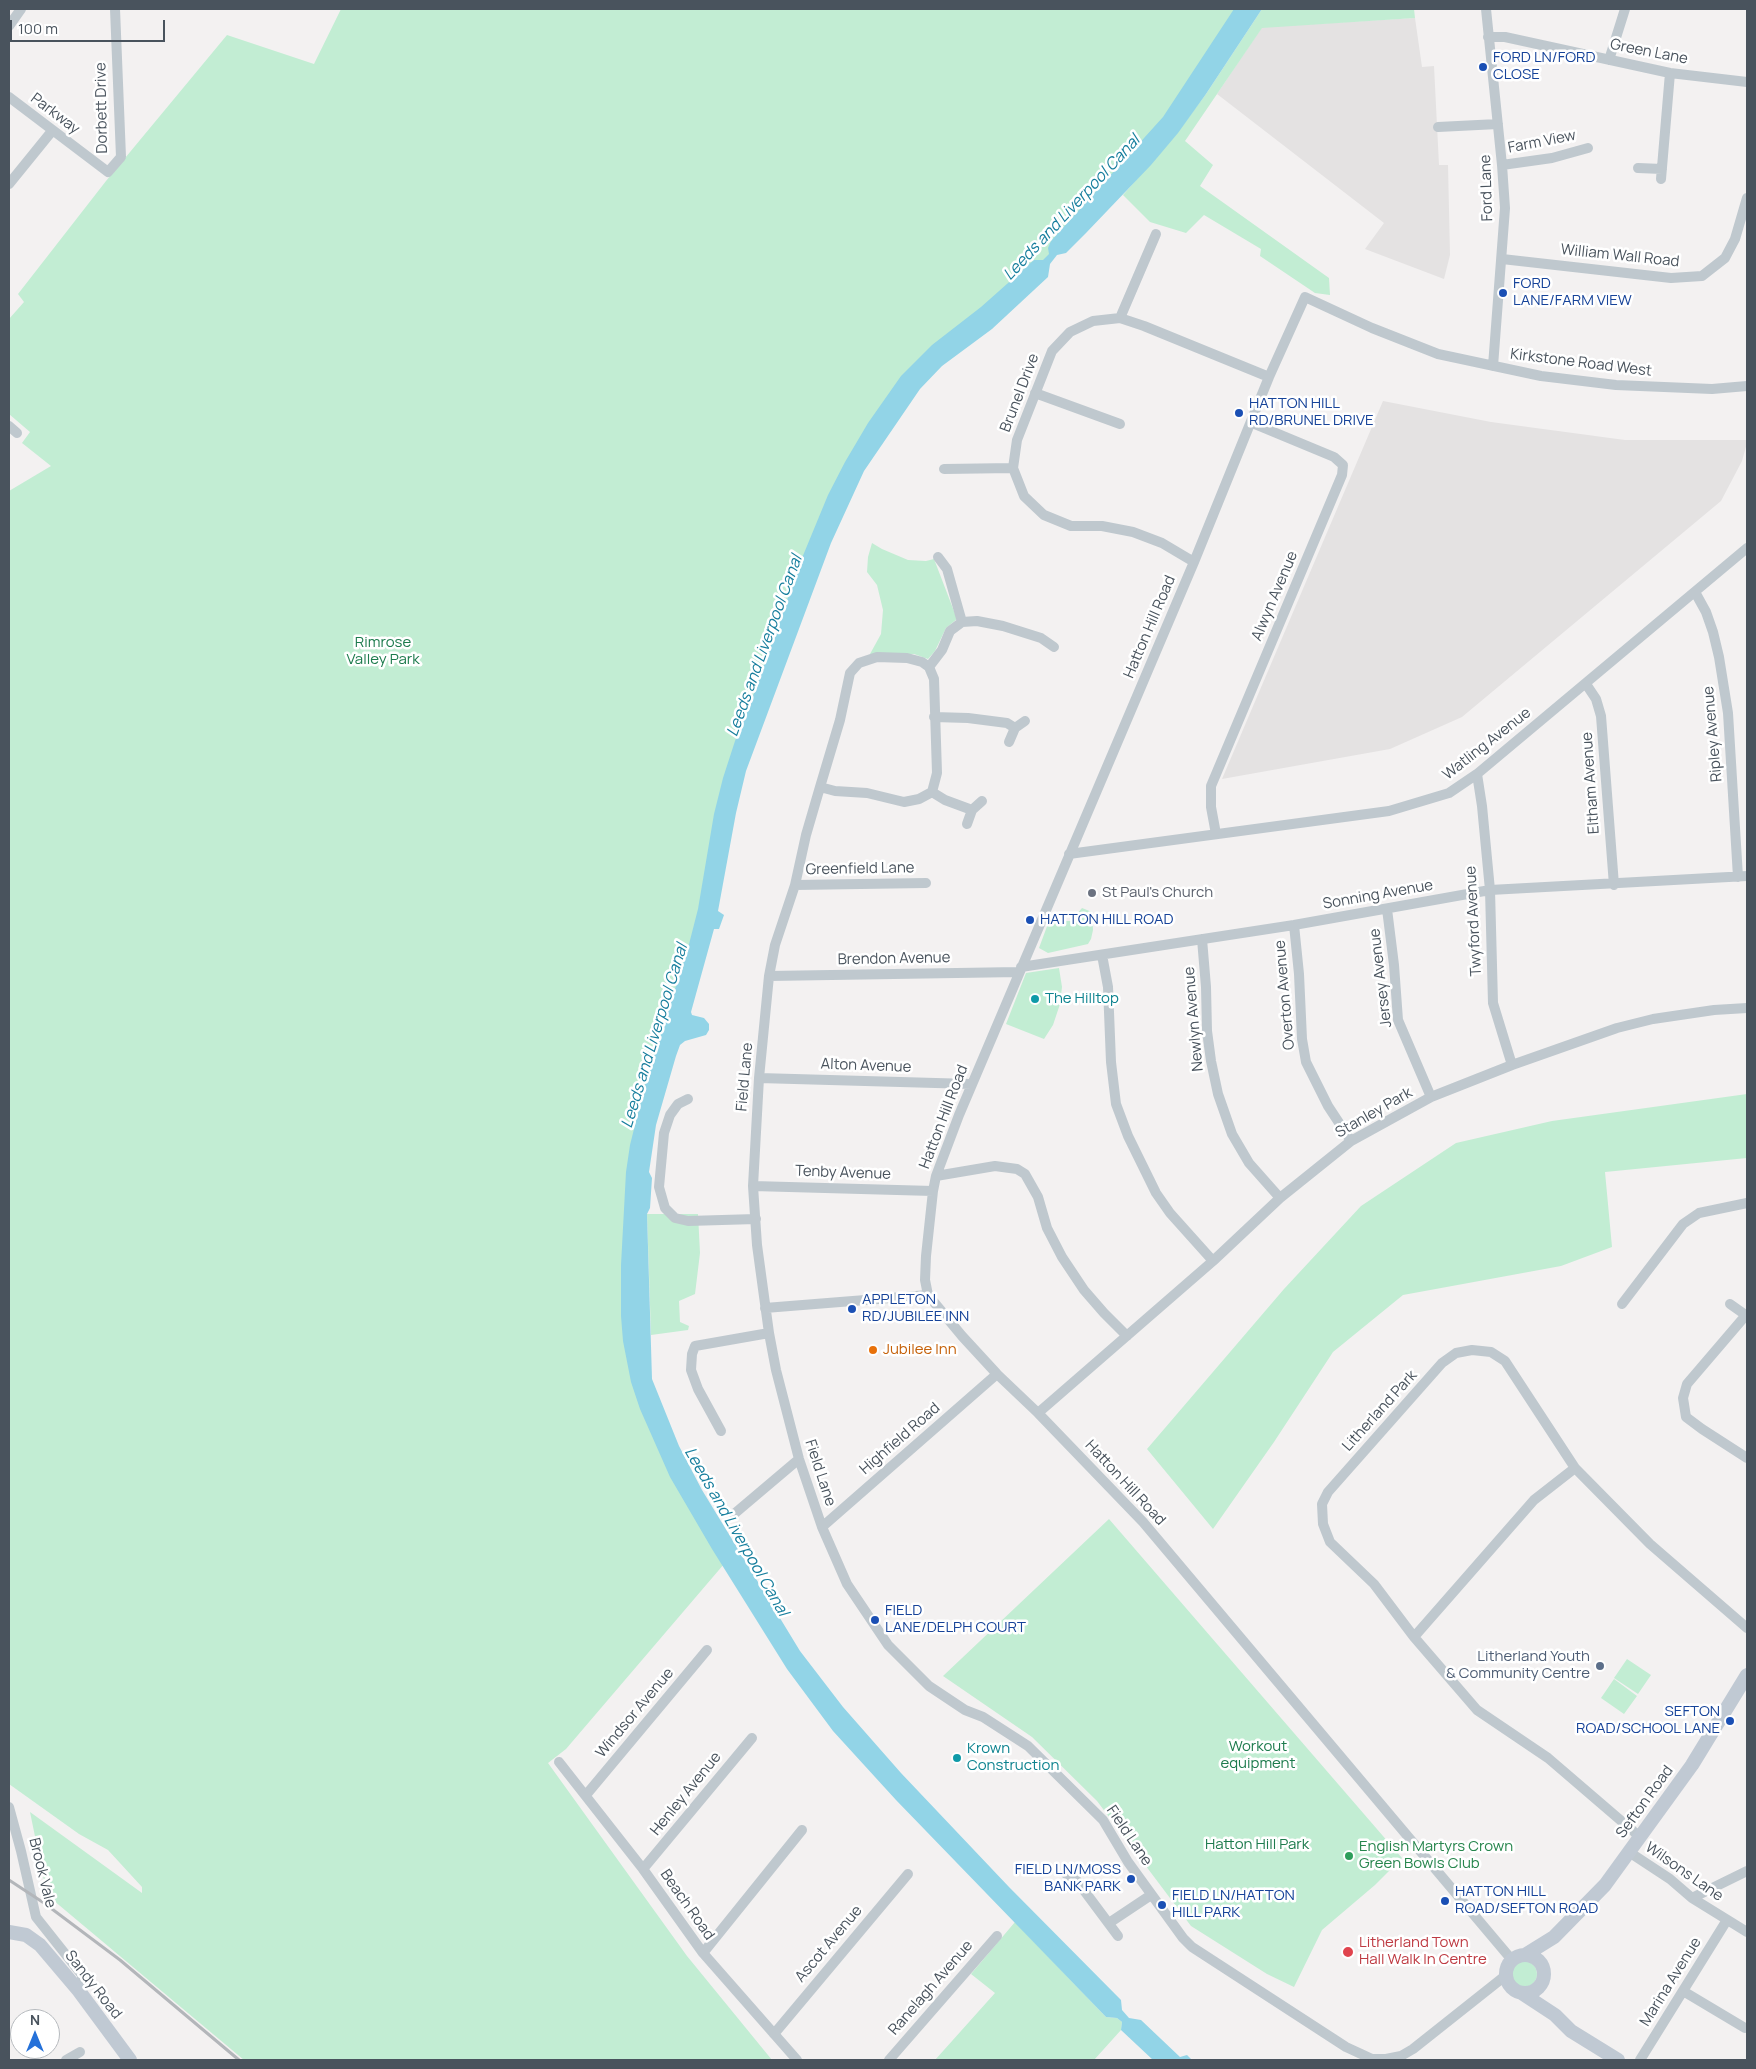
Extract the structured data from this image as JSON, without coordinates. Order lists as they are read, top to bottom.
{
  "streets": {
    "main road": ["Sefton Road", "Sandy Road"],
    "street": [
      "Green Lane",
      "Dorbett Drive",
      "Parkway",
      "Farm View",
      "Ford Lane",
      "William Wall Road",
      "Kirkstone Road West",
      "Brunel Drive",
      "Alwyn Avenue",
      "Hatton Hill Road",
      "Ripley Avenue",
      "Watling Avenue",
      "Eltham Avenue",
      "Greenfield Lane",
      "Sonning Avenue",
      "Twyford Avenue",
      "Brendon Avenue",
      "Jersey Avenue",
      "Overton Avenue",
      "Newlyn Avenue",
      "Alton Avenue",
      "Field Lane",
      "Stanley Park",
      "Tenby Avenue",
      "Litherland Park",
      "Highfield Road",
      "Windsor Avenue",
      "Henley Avenue",
      "Wilsons Lane",
      "Brook Vale",
      "Beach Road",
      "Ascot Avenue",
      "Marina Avenue",
      "Ranelagh Avenue"
    ]
  },
  "crossings": [
    ["Green Lane", "Ford Lane"],
    ["Dorbett Drive", "Parkway"],
    ["Farm View", "Ford Lane"],
    ["Ford Lane", "William Wall Road"],
    ["Ford Lane", "Kirkstone Road West"],
    ["Kirkstone Road West", "Hatton Hill Road"],
    ["Brunel Drive", "Hatton Hill Road"],
    ["Alwyn Avenue", "Hatton Hill Road"],
    ["Alwyn Avenue", "Watling Avenue"],
    ["Hatton Hill Road", "Watling Avenue"],
    ["Hatton Hill Road", "Sonning Avenue"],
    ["Hatton Hill Road", "Brendon Avenue"],
    ["Hatton Hill Road", "Alton Avenue"],
    ["Hatton Hill Road", "Stanley Park"],
    ["Hatton Hill Road", "Tenby Avenue"],
    ["Hatton Hill Road", "Highfield Road"],
    ["Ripley Avenue", "Watling Avenue"],
    ["Ripley Avenue", "Sonning Avenue"],
    ["Watling Avenue", "Eltham Avenue"],
    ["Watling Avenue", "Twyford Avenue"],
    ["Eltham Avenue", "Sonning Avenue"],
    ["Greenfield Lane", "Field Lane"],
    ["Sonning Avenue", "Twyford Avenue"],
    ["Sonning Avenue", "Brendon Avenue"],
    ["Sonning Avenue", "Jersey Avenue"],
    ["Sonning Avenue", "Overton Avenue"],
    ["Sonning Avenue", "Newlyn Avenue"],
    ["Twyford Avenue", "Stanley Park"],
    ["Brendon Avenue", "Field Lane"],
    ["Jersey Avenue", "Stanley Park"],
    ["Overton Avenue", "Stanley Park"],
    ["Newlyn Avenue", "Stanley Park"],
    ["Alton Avenue", "Field Lane"],
    ["Field Lane", "Tenby Avenue"],
    ["Field Lane", "Highfield Road"],
    ["Litherland Park", "Sefton Road"],
    ["Windsor Avenue", "Beach Road"],
    ["Henley Avenue", "Beach Road"],
    ["Sefton Road", "Wilsons Lane"],
    ["Wilsons Lane", "Marina Avenue"],
    ["Brook Vale", "Sandy Road"],
    ["Beach Road", "Ascot Avenue"]
  ],
  "water": ["Leeds and Liverpool Canal"],
  "parks": ["Rimrose Valley Park", "Workout equipment", "Hatton Hill Park"],
  "places": [
    "FORD LN/FORD CLOSE",
    "FORD LANE/FARM VIEW",
    "HATTON HILL RD/BRUNEL DRIVE",
    "St Paul's Church",
    "HATTON HILL ROAD",
    "The Hilltop",
    "APPLETON RD/JUBILEE INN",
    "Jubilee Inn",
    "FIELD LANE/DELPH COURT",
    "Litherland Youth & Community Centre",
    "SEFTON ROAD/SCHOOL LANE",
    "Krown Construction",
    "English Martyrs Crown Green Bowls Club",
    "FIELD LN/MOSS BANK PARK",
    "HATTON HILL ROAD/SEFTON ROAD",
    "FIELD LN/HATTON HILL PARK",
    "Litherland Town Hall Walk In Centre"
  ],
  "scale_bar": "100 m",
  "north": "top"
}
